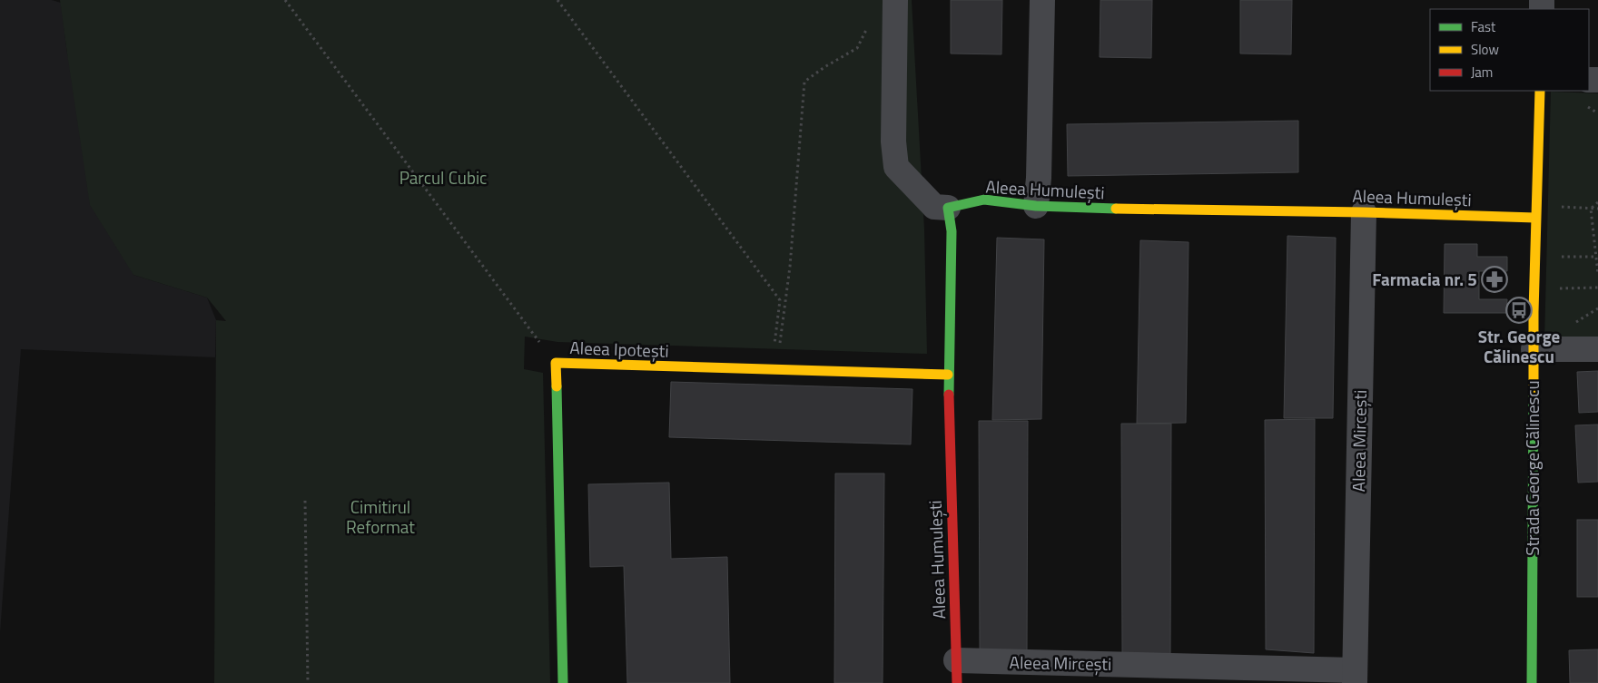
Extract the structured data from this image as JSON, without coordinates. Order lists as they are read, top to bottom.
{
  "streets": {
    "street": [
      "Aleea Humulești",
      "Aleea Ipotești",
      "Aleea Mircești",
      "Strada George Călinescu"
    ]
  },
  "crossings": [
    ["Aleea Humulești", "Aleea Ipotești"],
    ["Aleea Humulești", "Aleea Mircești"],
    ["Aleea Humulești", "Strada George Călinescu"]
  ],
  "parks": ["Parcul Cubic", "Cimitirul Reformat"],
  "places": {
    "pharmacy": ["Farmacia nr. 5"],
    "bus stop": ["Str. George Călinescu"]
  },
  "legend": ["Fast", "Slow", "Jam"]
}
